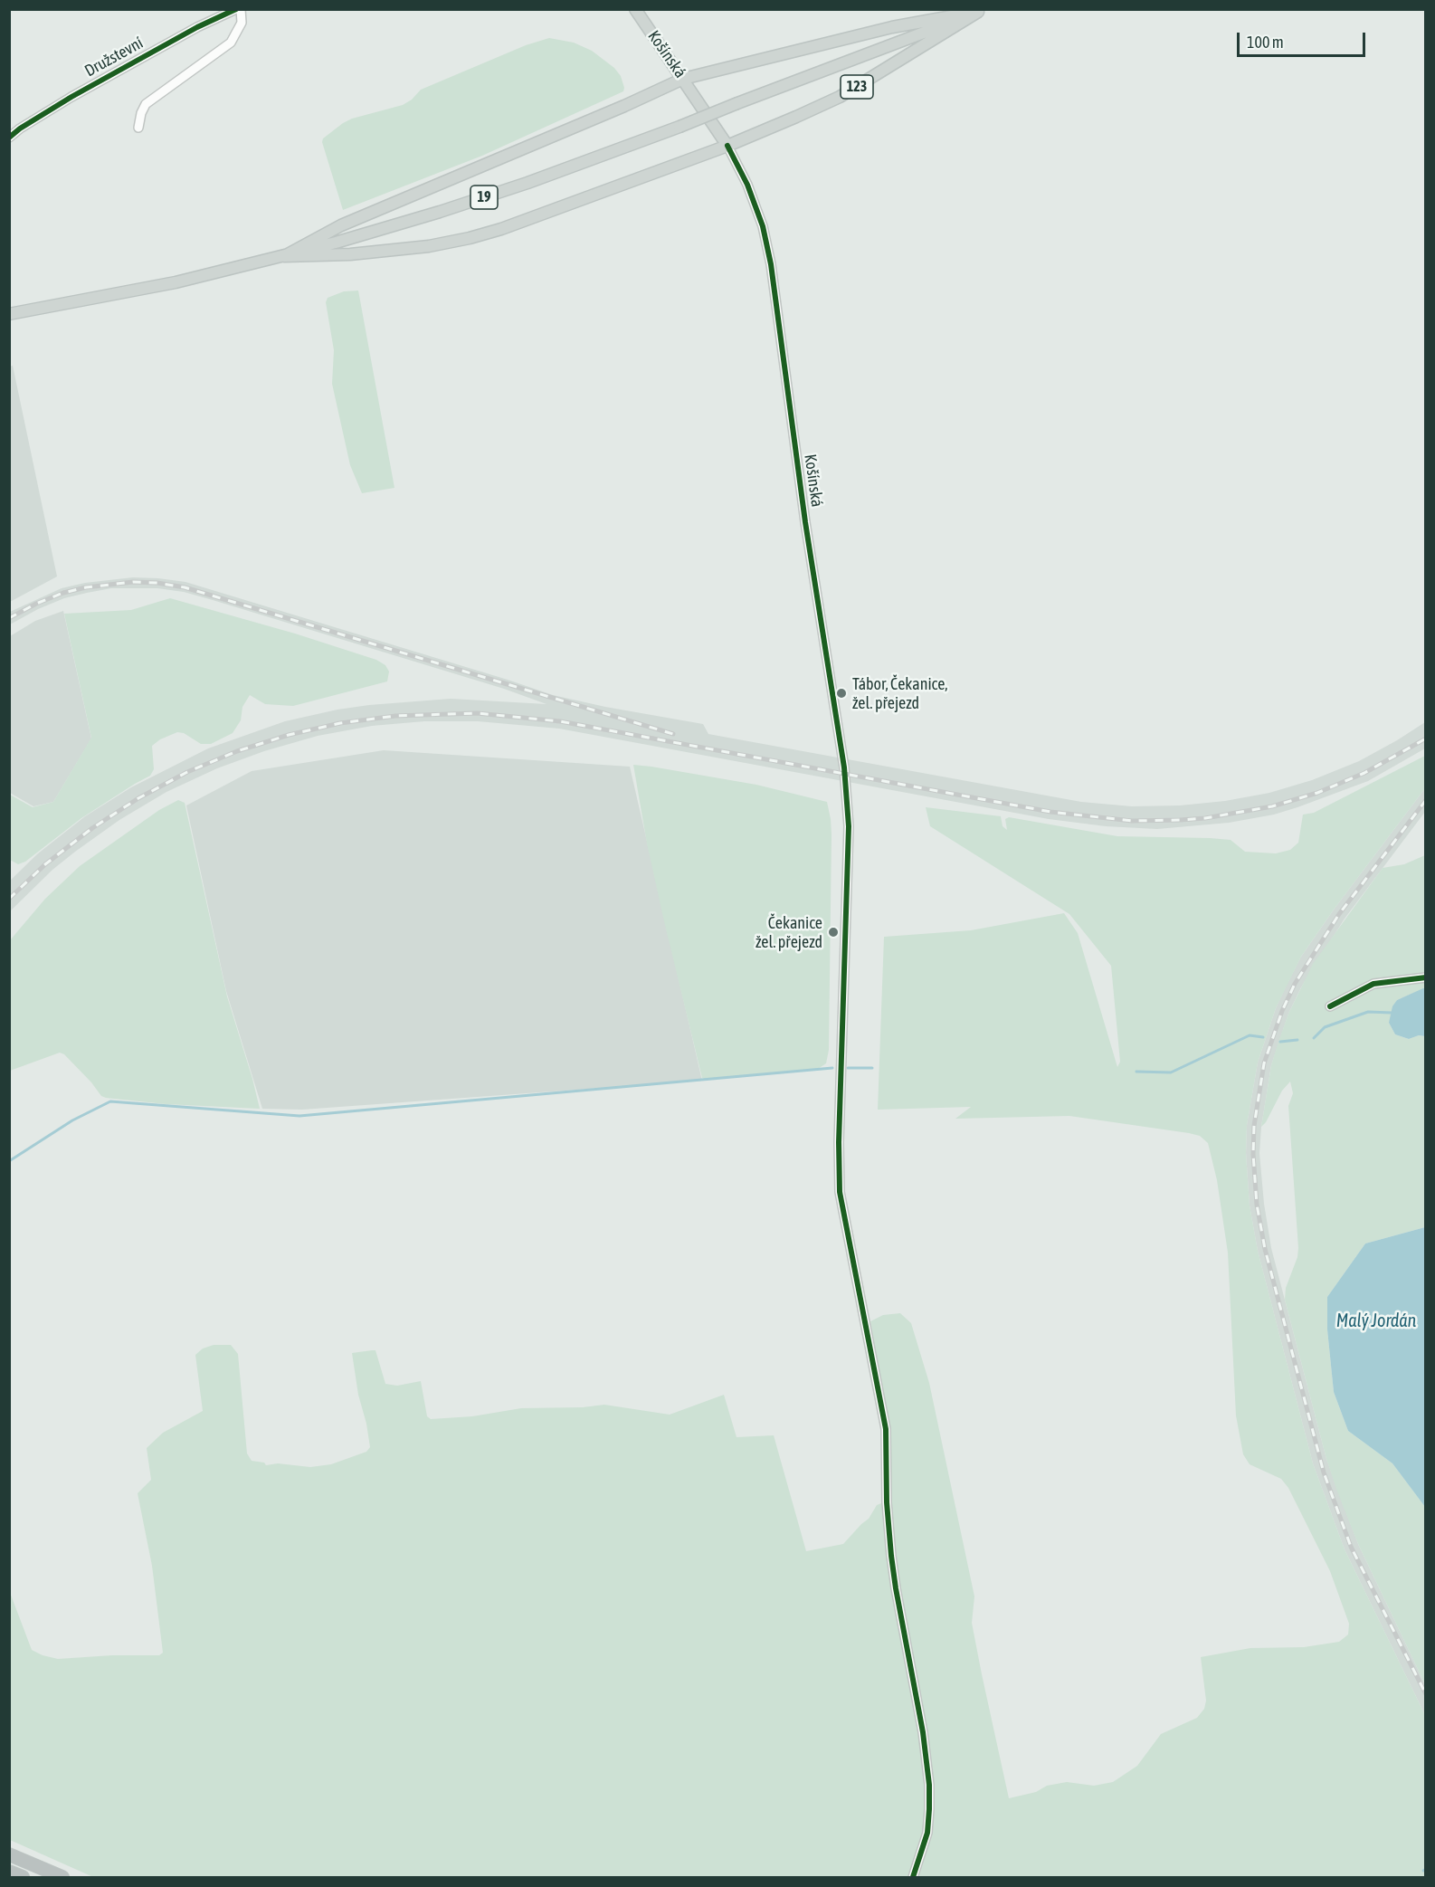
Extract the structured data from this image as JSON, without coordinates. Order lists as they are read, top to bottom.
{
  "streets": {
    "main road": ["Košínská", "123", "19"],
    "street": ["Družstevní"]
  },
  "crossings": [
    ["Košínská", "123"],
    ["123", "19"]
  ],
  "water": ["Malý Jordán"],
  "places": ["Tábor, Čekanice, žel. přejezd", "Čekanice žel. přejezd"],
  "scale_bar": "100 m"
}
